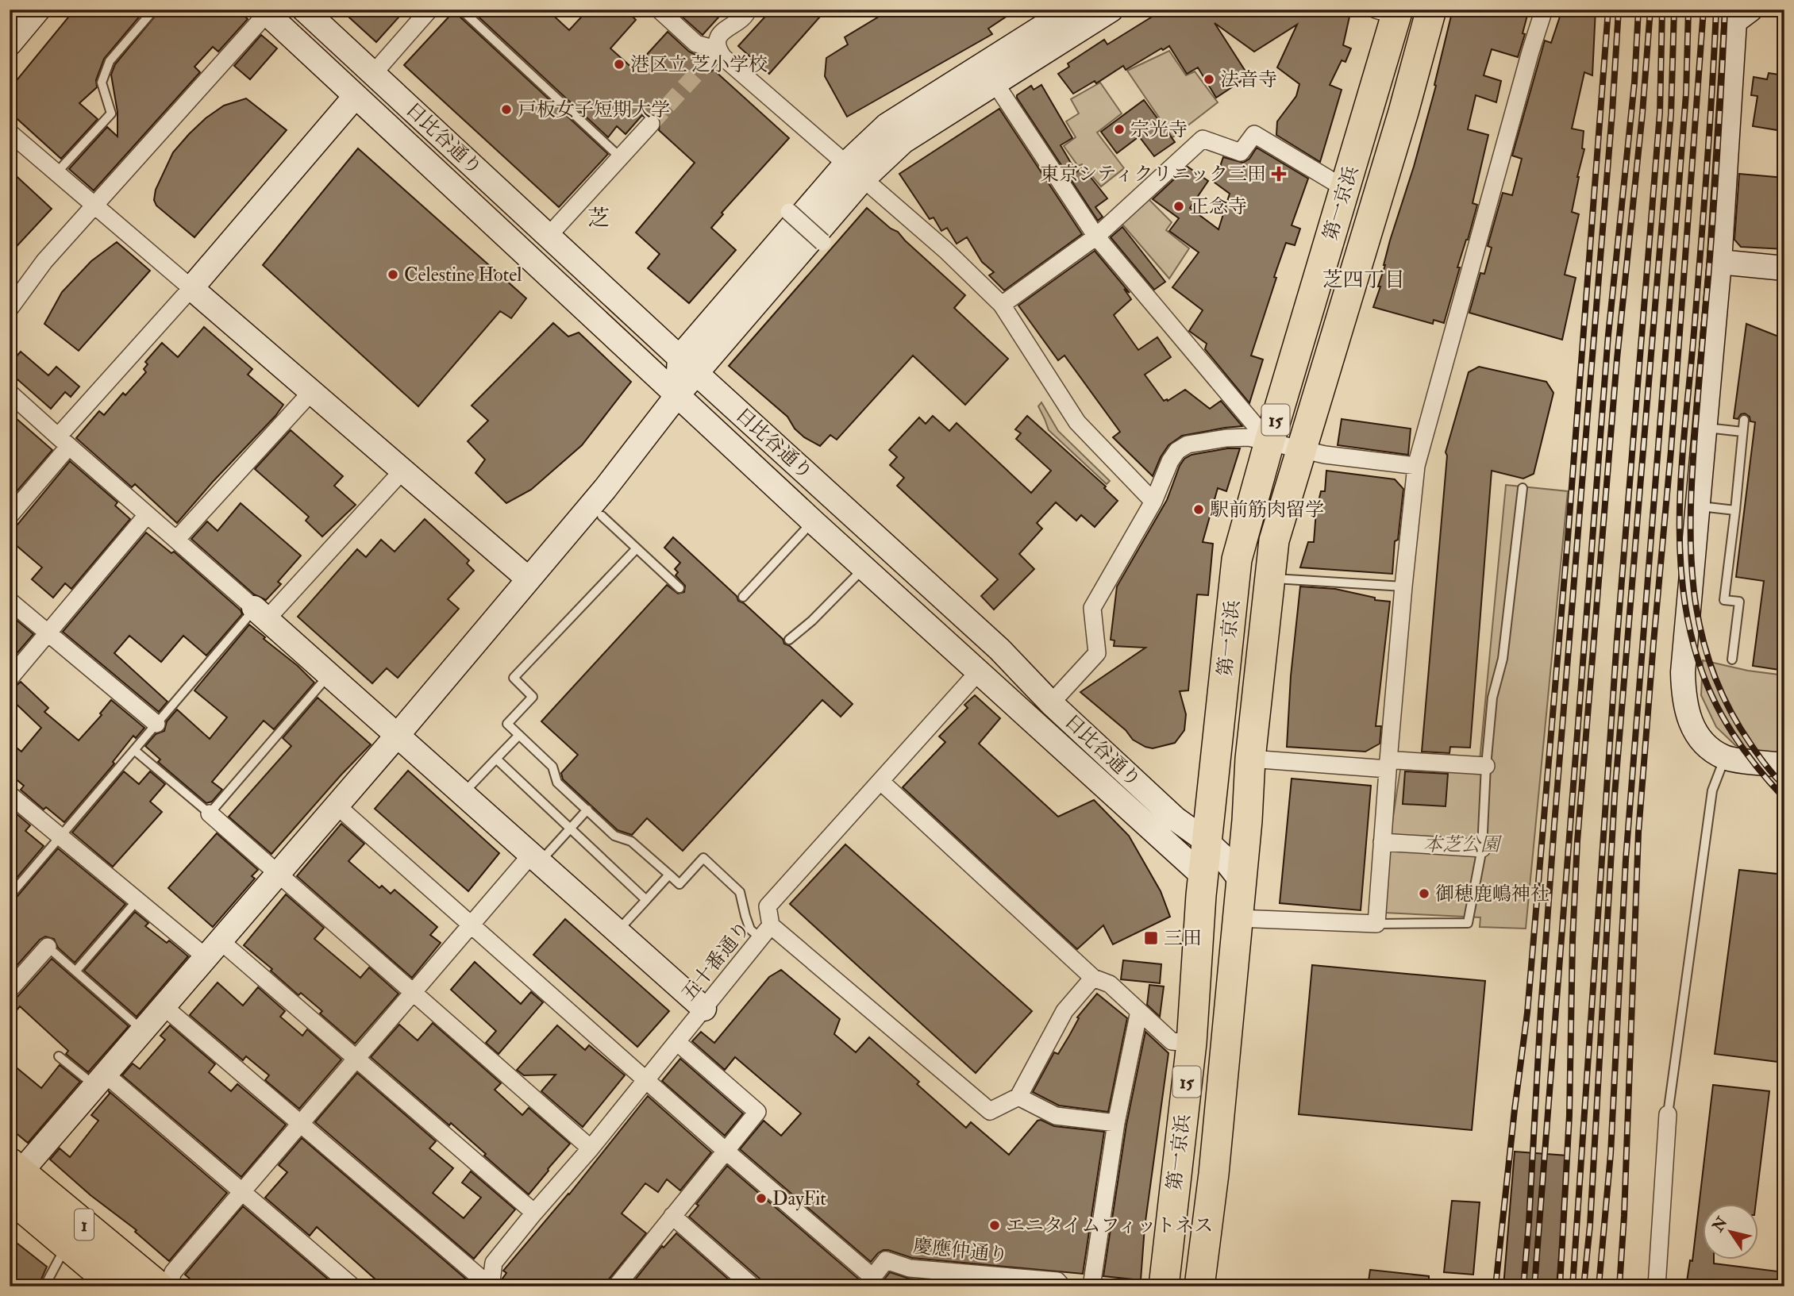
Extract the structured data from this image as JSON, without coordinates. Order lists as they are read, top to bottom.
{
  "streets": {
    "highway": ["第一京浜", "15", "1"],
    "street": ["日比谷通り", "五十番通り", "慶應仲通り"]
  },
  "crossings": [
    ["日比谷通り", "第一京浜"],
    ["日比谷通り", "五十番通り"]
  ],
  "districts": ["芝", "芝四丁目"],
  "parks": ["本芝公園"],
  "places": {
    "other": [
      "港区立 芝小学校",
      "法音寺",
      "戸板女子短期大学",
      "宗光寺",
      "正念寺",
      "Celestine Hotel",
      "駅前筋肉留学",
      "御穂鹿嶋神社",
      "DayFit",
      "エニタイムフィットネス"
    ],
    "health": ["東京シティクリニック三田"],
    "transit": ["三田"]
  },
  "north": "top left"
}
